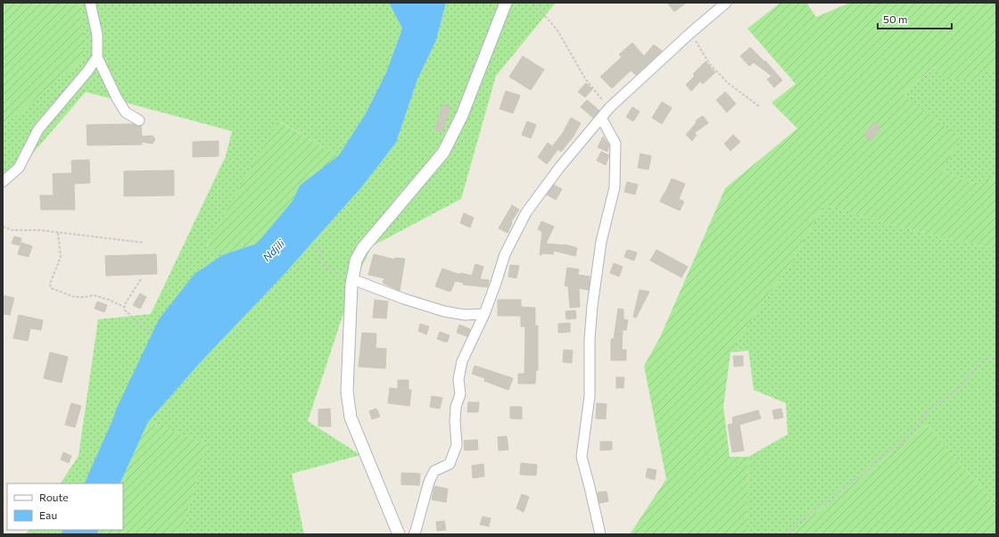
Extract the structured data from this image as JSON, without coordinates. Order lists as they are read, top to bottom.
{
  "water": ["Ndjili"],
  "legend": ["Route", "Eau"],
  "scale_bar": "50 m"
}
